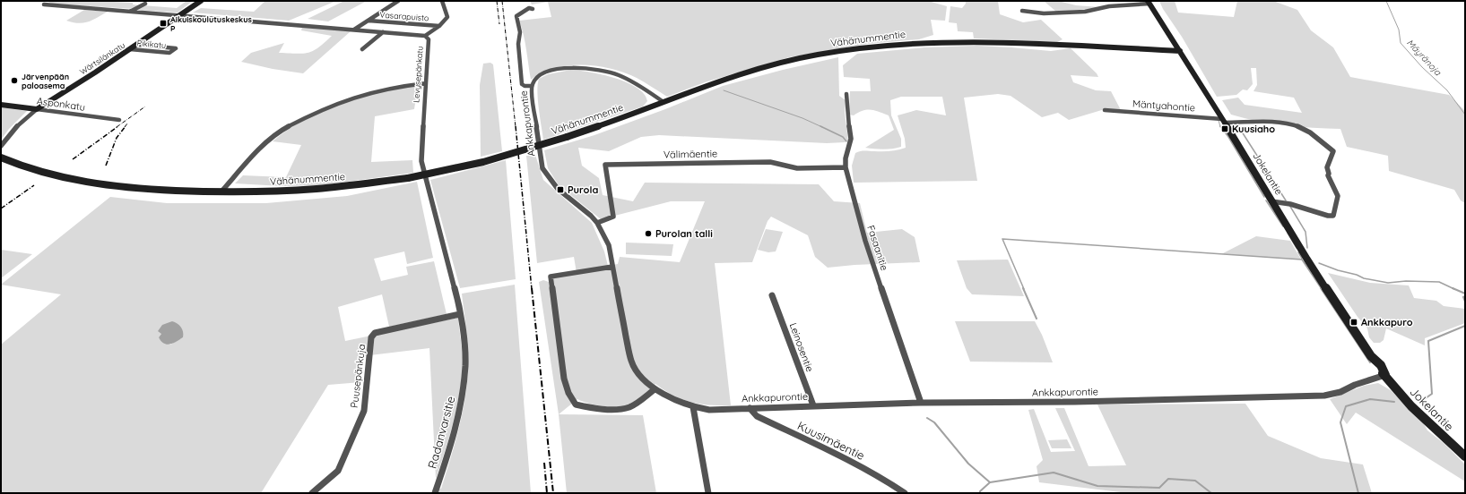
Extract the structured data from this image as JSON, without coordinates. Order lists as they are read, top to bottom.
{
  "streets": {
    "main road": [
      "Vähänummentie",
      "Wärtsilänkatu",
      "Asponkatu",
      "Jokelantie"
    ],
    "street": [
      "Vasarapuisto",
      "Pikikatu",
      "Levysepänkatu",
      "Mäntyahontie",
      "Ankkapurontie",
      "Välimäentie",
      "Fasaanitie",
      "Leinosentie",
      "Puusepänkuja",
      "Radanvarsitie",
      "Kuusimäentie"
    ]
  },
  "crossings": [
    ["Vähänummentie", "Ankkapurontie"],
    ["Vähänummentie", "Jokelantie"],
    ["Pikikatu", "Wärtsilänkatu"],
    ["Wärtsilänkatu", "Levysepänkatu"],
    ["Wärtsilänkatu", "Asponkatu"],
    ["Levysepänkatu", "Radanvarsitie"],
    ["Mäntyahontie", "Jokelantie"],
    ["Ankkapurontie", "Välimäentie"],
    ["Ankkapurontie", "Jokelantie"],
    ["Ankkapurontie", "Fasaanitie"],
    ["Ankkapurontie", "Leinosentie"],
    ["Ankkapurontie", "Kuusimäentie"],
    ["Välimäentie", "Fasaanitie"],
    ["Puusepänkuja", "Radanvarsitie"]
  ],
  "water": ["Mäyränoja"],
  "places": {
    "transit": [
      "Aikuiskoulutuskeskus P",
      "Kuusiaho",
      "Purola",
      "Ankkapuro"
    ],
    "other": ["Järvenpään paloasema", "Purolan talli"]
  }
}
